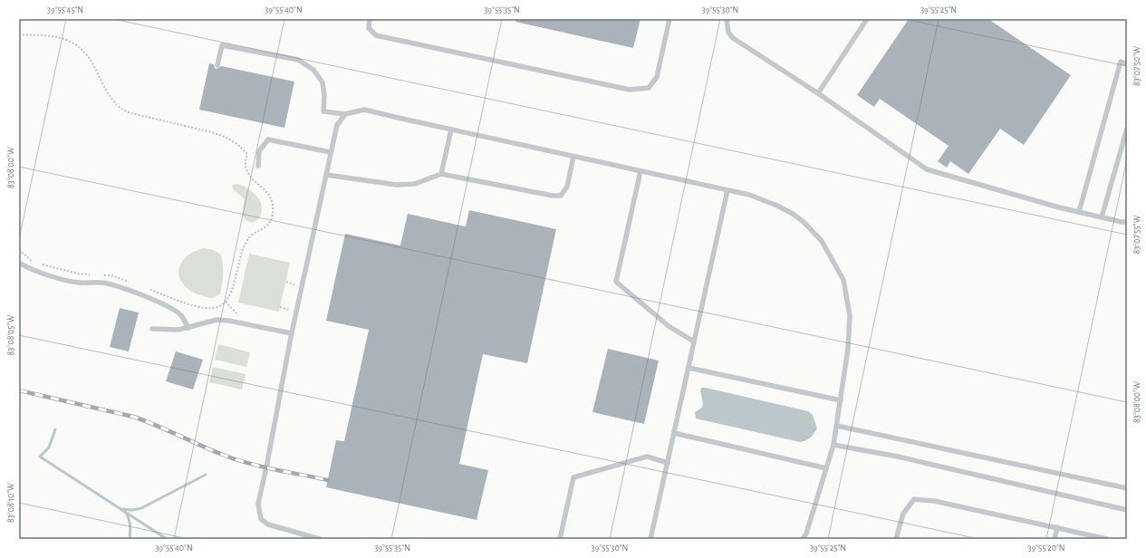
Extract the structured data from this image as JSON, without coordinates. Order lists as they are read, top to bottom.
{
  "coordinates": [
    "39°55'45\"N",
    "39°55'40\"N",
    "39°55'35\"N",
    "39°55'30\"N",
    "39°55'25\"N",
    "83°07'50\"W",
    "83°08'00\"W",
    "83°07'55\"W",
    "83°08'05\"W",
    "83°08'10\"W",
    "39°55'20\"N"
  ]
}
